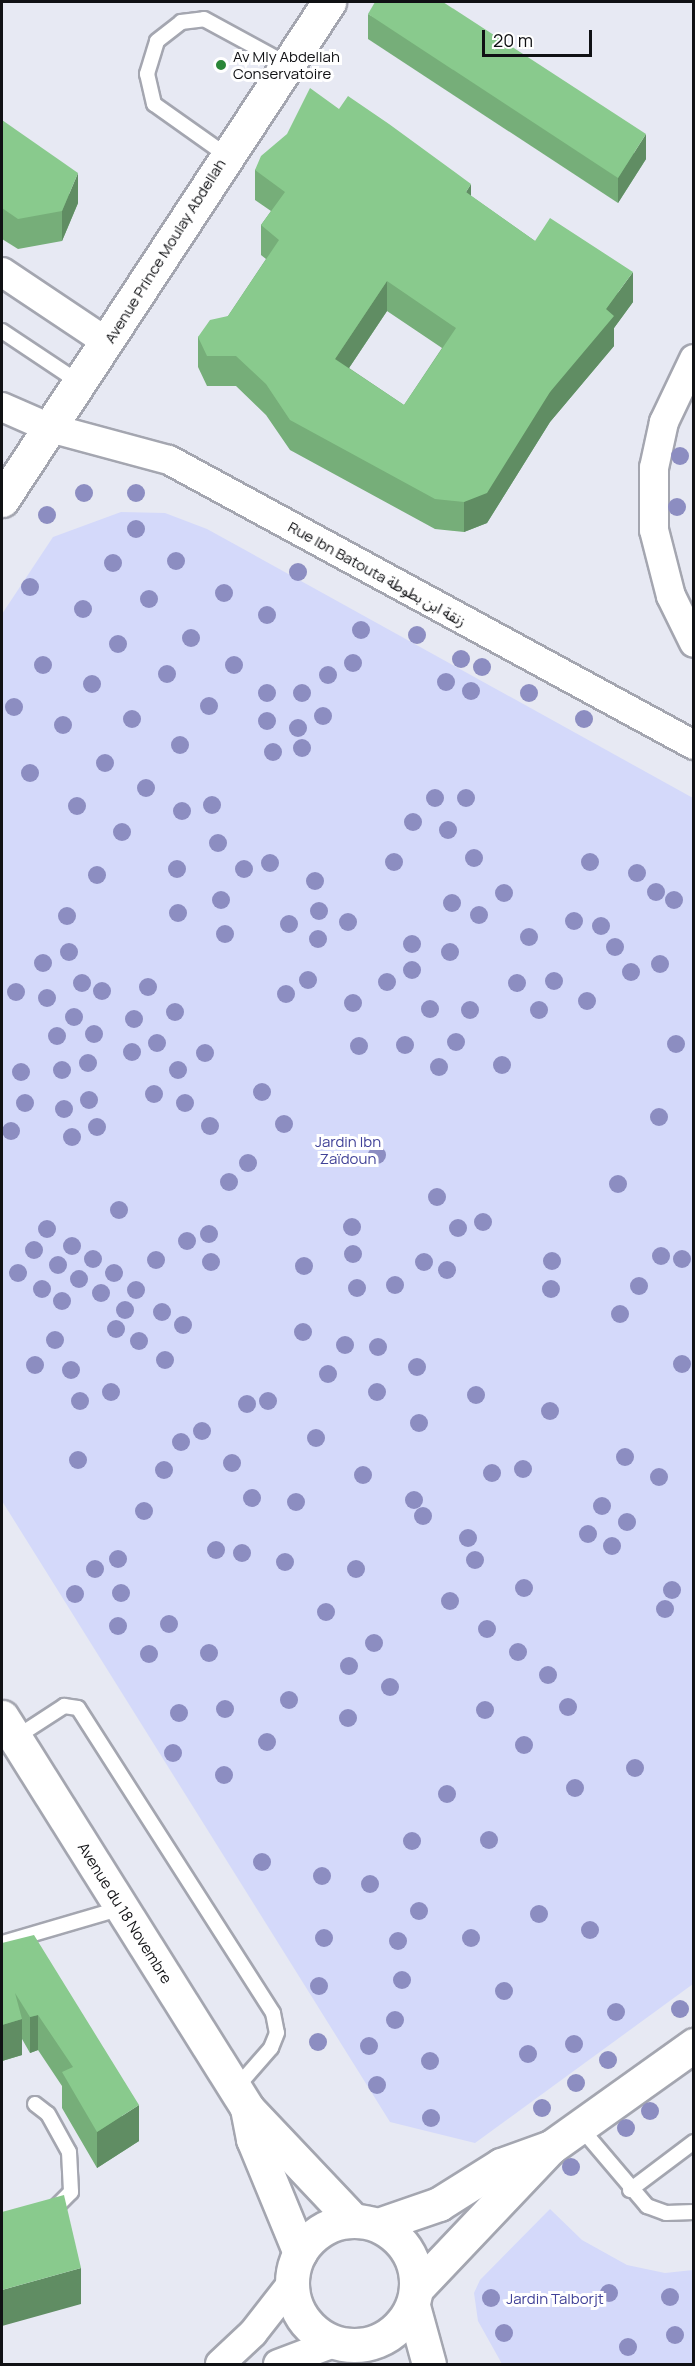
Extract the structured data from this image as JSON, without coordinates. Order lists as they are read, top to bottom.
{
  "streets": {
    "street": ["Avenue Prince Moulay Abdellah", "Rue Ibn Batouta زنقة ابن بطوطة", "Avenue du 18 Novembre"]
  },
  "crossings": [
    ["Avenue Prince Moulay Abdellah", "Rue Ibn Batouta زنقة ابن بطوطة"]
  ],
  "parks": ["Jardin Ibn Zaïdoun", "Jardin Talborjt"],
  "places": ["Av Mly Abdellah Conservatoire"],
  "scale_bar": "20 m"
}
